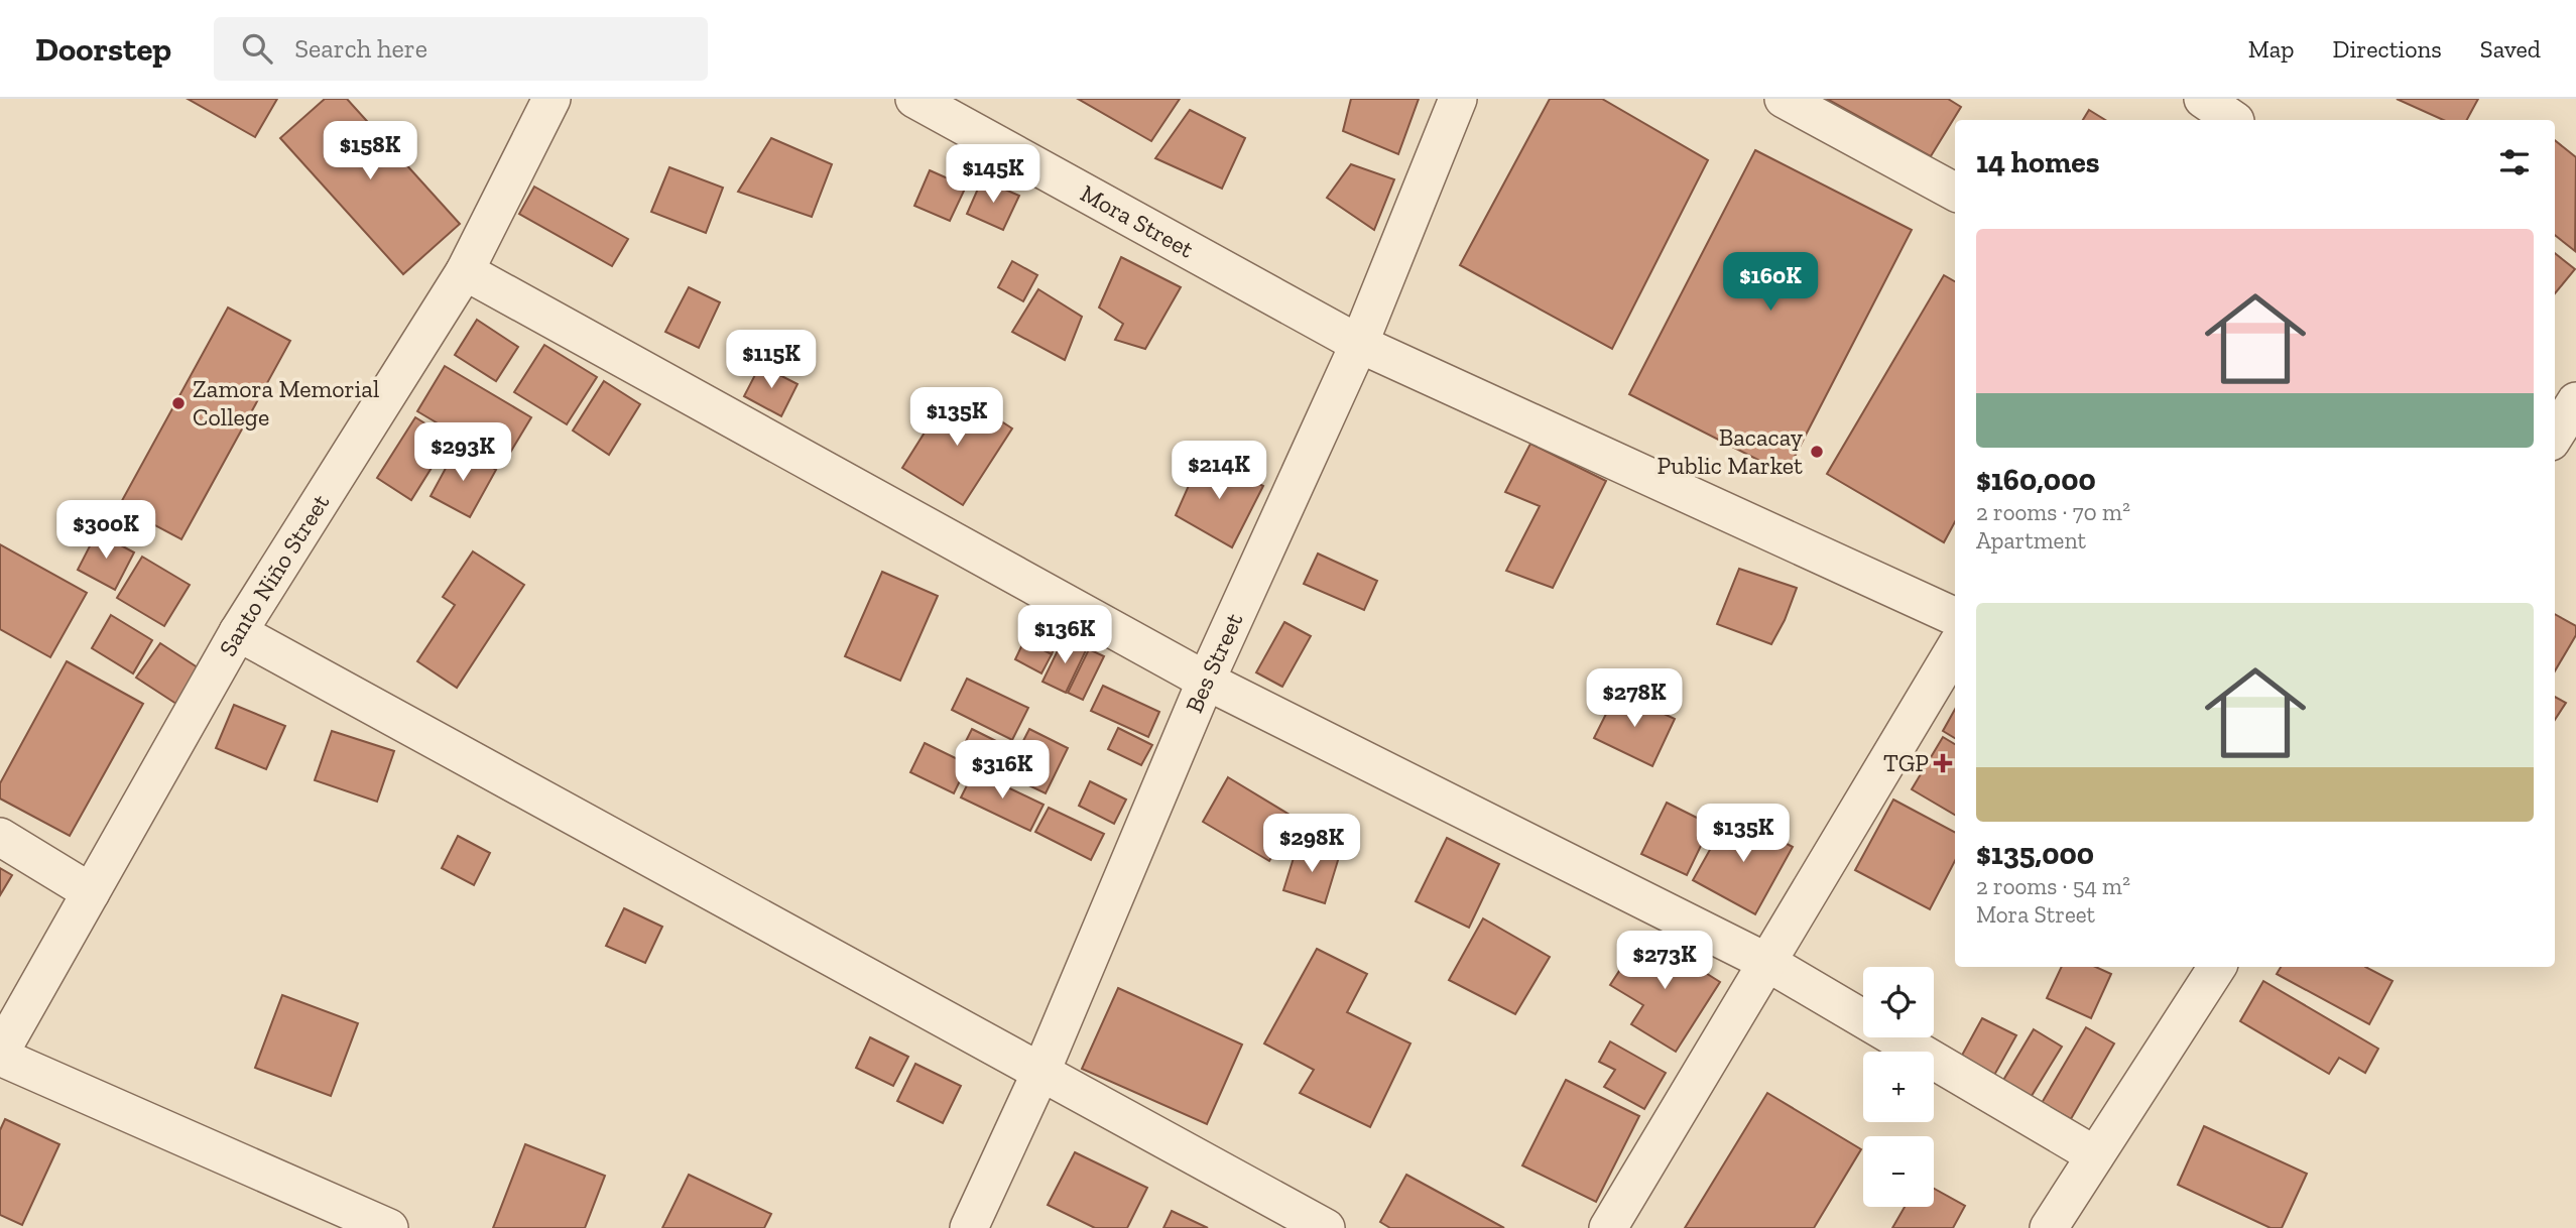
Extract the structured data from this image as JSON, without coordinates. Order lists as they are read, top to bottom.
{
  "streets": {
    "street": ["Mora Street", "Santo Niño Street", "Bes Street"]
  },
  "crossings": [
    ["Mora Street", "Bes Street"]
  ],
  "places": {
    "other": ["Zamora Memorial College", "Bacacay Public Market"],
    "health": ["TGP"]
  },
  "page": {
    "header": "Doorstep",
    "search": "Search here",
    "nav": ["Map", "Directions", "Saved"],
    "heading": "14 homes",
    "price": [
      "$158K",
      "$145K",
      "$160K",
      "$115K",
      "$135K",
      "$293K",
      "$214K",
      "$300K",
      "$136K",
      "$278K",
      "$316K",
      "$135K",
      "$298K",
      "$273K"
    ],
    "list": [
      {
        "name": "$160,000",
        "note": "2 rooms · 70 m² · Apartment"
      },
      {
        "name": "$135,000",
        "note": "2 rooms · 54 m² · Mora Street"
      }
    ],
    "map_buttons": ["+", "−"]
  }
}
